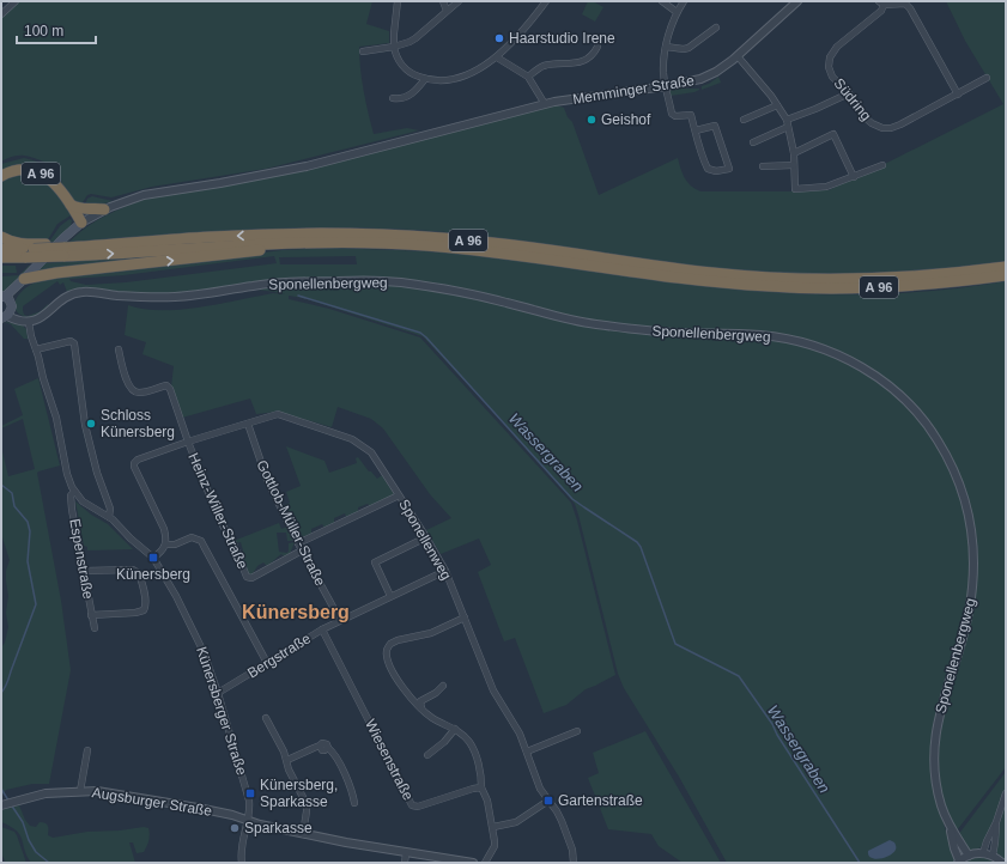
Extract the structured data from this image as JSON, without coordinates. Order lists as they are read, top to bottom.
{
  "streets": {
    "highway": ["A 96"],
    "street": [
      "Memminger Straße",
      "Südring",
      "Sponellenbergweg",
      "Heinz-Willer-Straße",
      "Gottlob-Müller-Straße",
      "Sponellenweg",
      "Espenstraße",
      "Bergstraße",
      "Künersberger Straße",
      "Wiesenstraße",
      "Augsburger Straße"
    ]
  },
  "crossings": [
    ["Memminger Straße", "A 96"],
    ["Sponellenbergweg", "Künersberger Straße"],
    ["Heinz-Willer-Straße", "Gottlob-Müller-Straße"],
    ["Heinz-Willer-Straße", "Sponellenweg"],
    ["Gottlob-Müller-Straße", "Sponellenweg"],
    ["Gottlob-Müller-Straße", "Bergstraße"],
    ["Sponellenweg", "Bergstraße"],
    ["Espenstraße", "Künersberger Straße"],
    ["Bergstraße", "Künersberger Straße"],
    ["Bergstraße", "Wiesenstraße"],
    ["Künersberger Straße", "Augsburger Straße"]
  ],
  "districts": ["Künersberg"],
  "water": ["Wassergraben"],
  "places": {
    "other": [
      "Haarstudio Irene",
      "Geishof",
      "Schloss Künersberg",
      "Sparkasse"
    ],
    "transit": ["Künersberg", "Künersberg, Sparkasse", "Gartenstraße"]
  },
  "scale_bar": "100 m"
}
